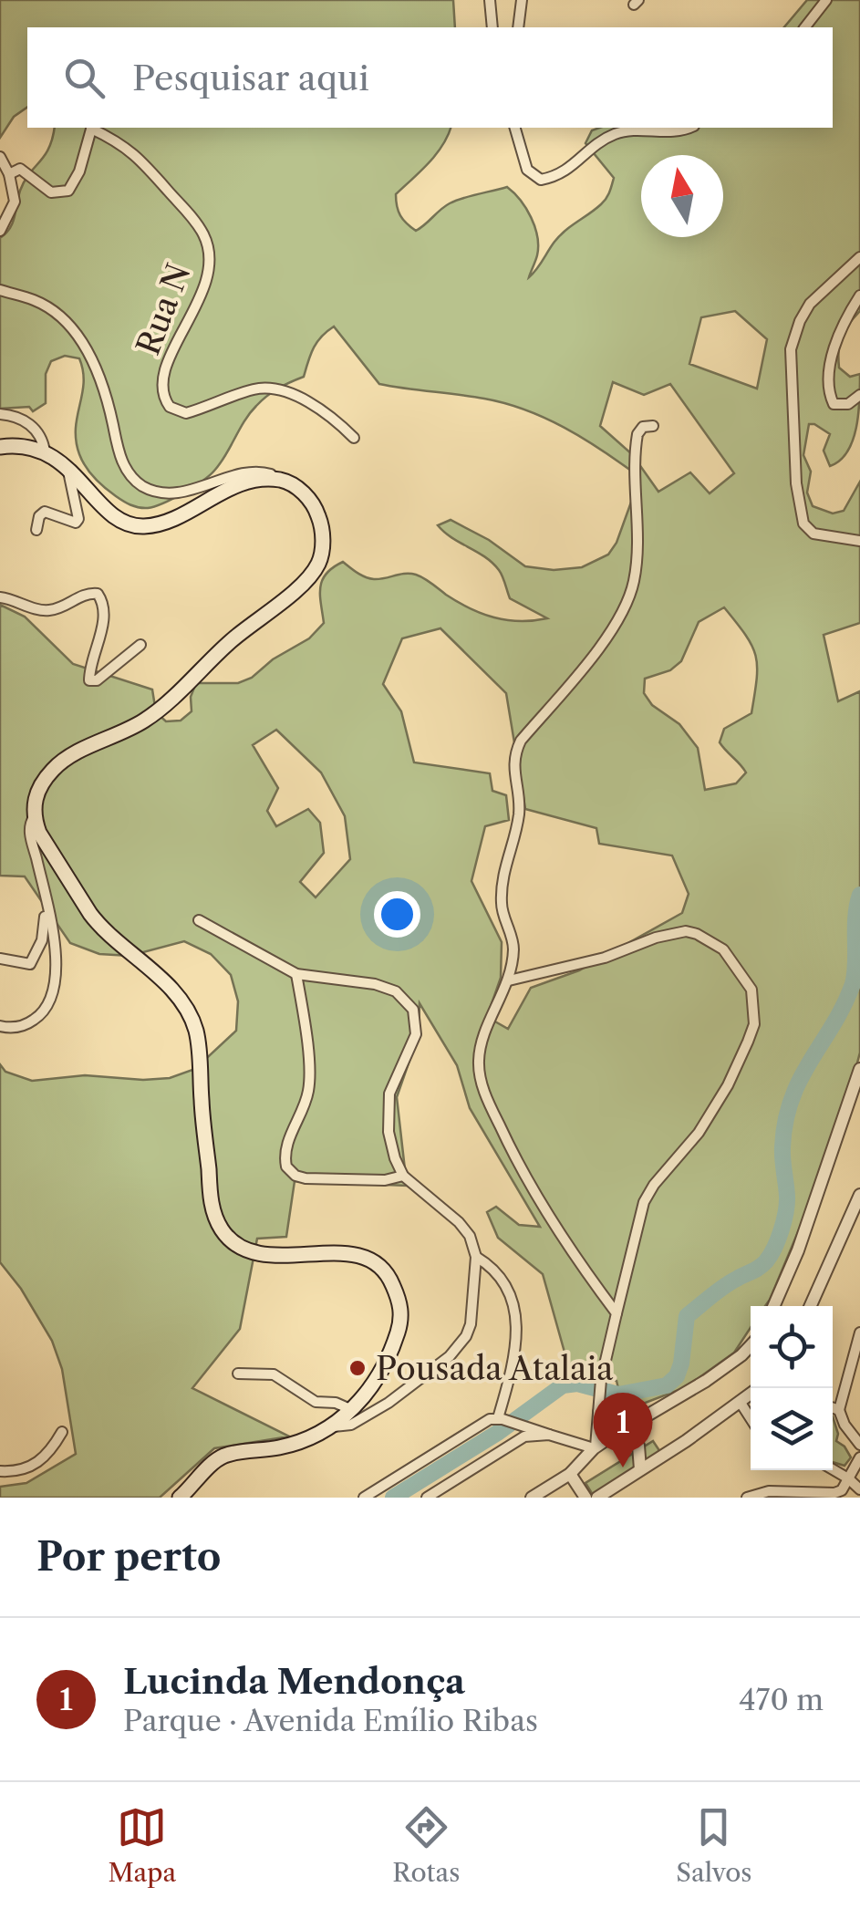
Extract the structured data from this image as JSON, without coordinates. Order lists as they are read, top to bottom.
{
  "streets": {
    "street": ["Rua N"]
  },
  "places": ["Pousada Atalaia"],
  "north": "top",
  "page": {
    "search": "Pesquisar aqui",
    "pins": "1",
    "heading": "Por perto",
    "list": [
      {
        "mark": "1",
        "name": "Lucinda Mendonça",
        "note": "Parque · Avenida Emílio Ribas",
        "value": "470 m"
      }
    ],
    "nav": ["Mapa", "Rotas", "Salvos"]
  }
}
